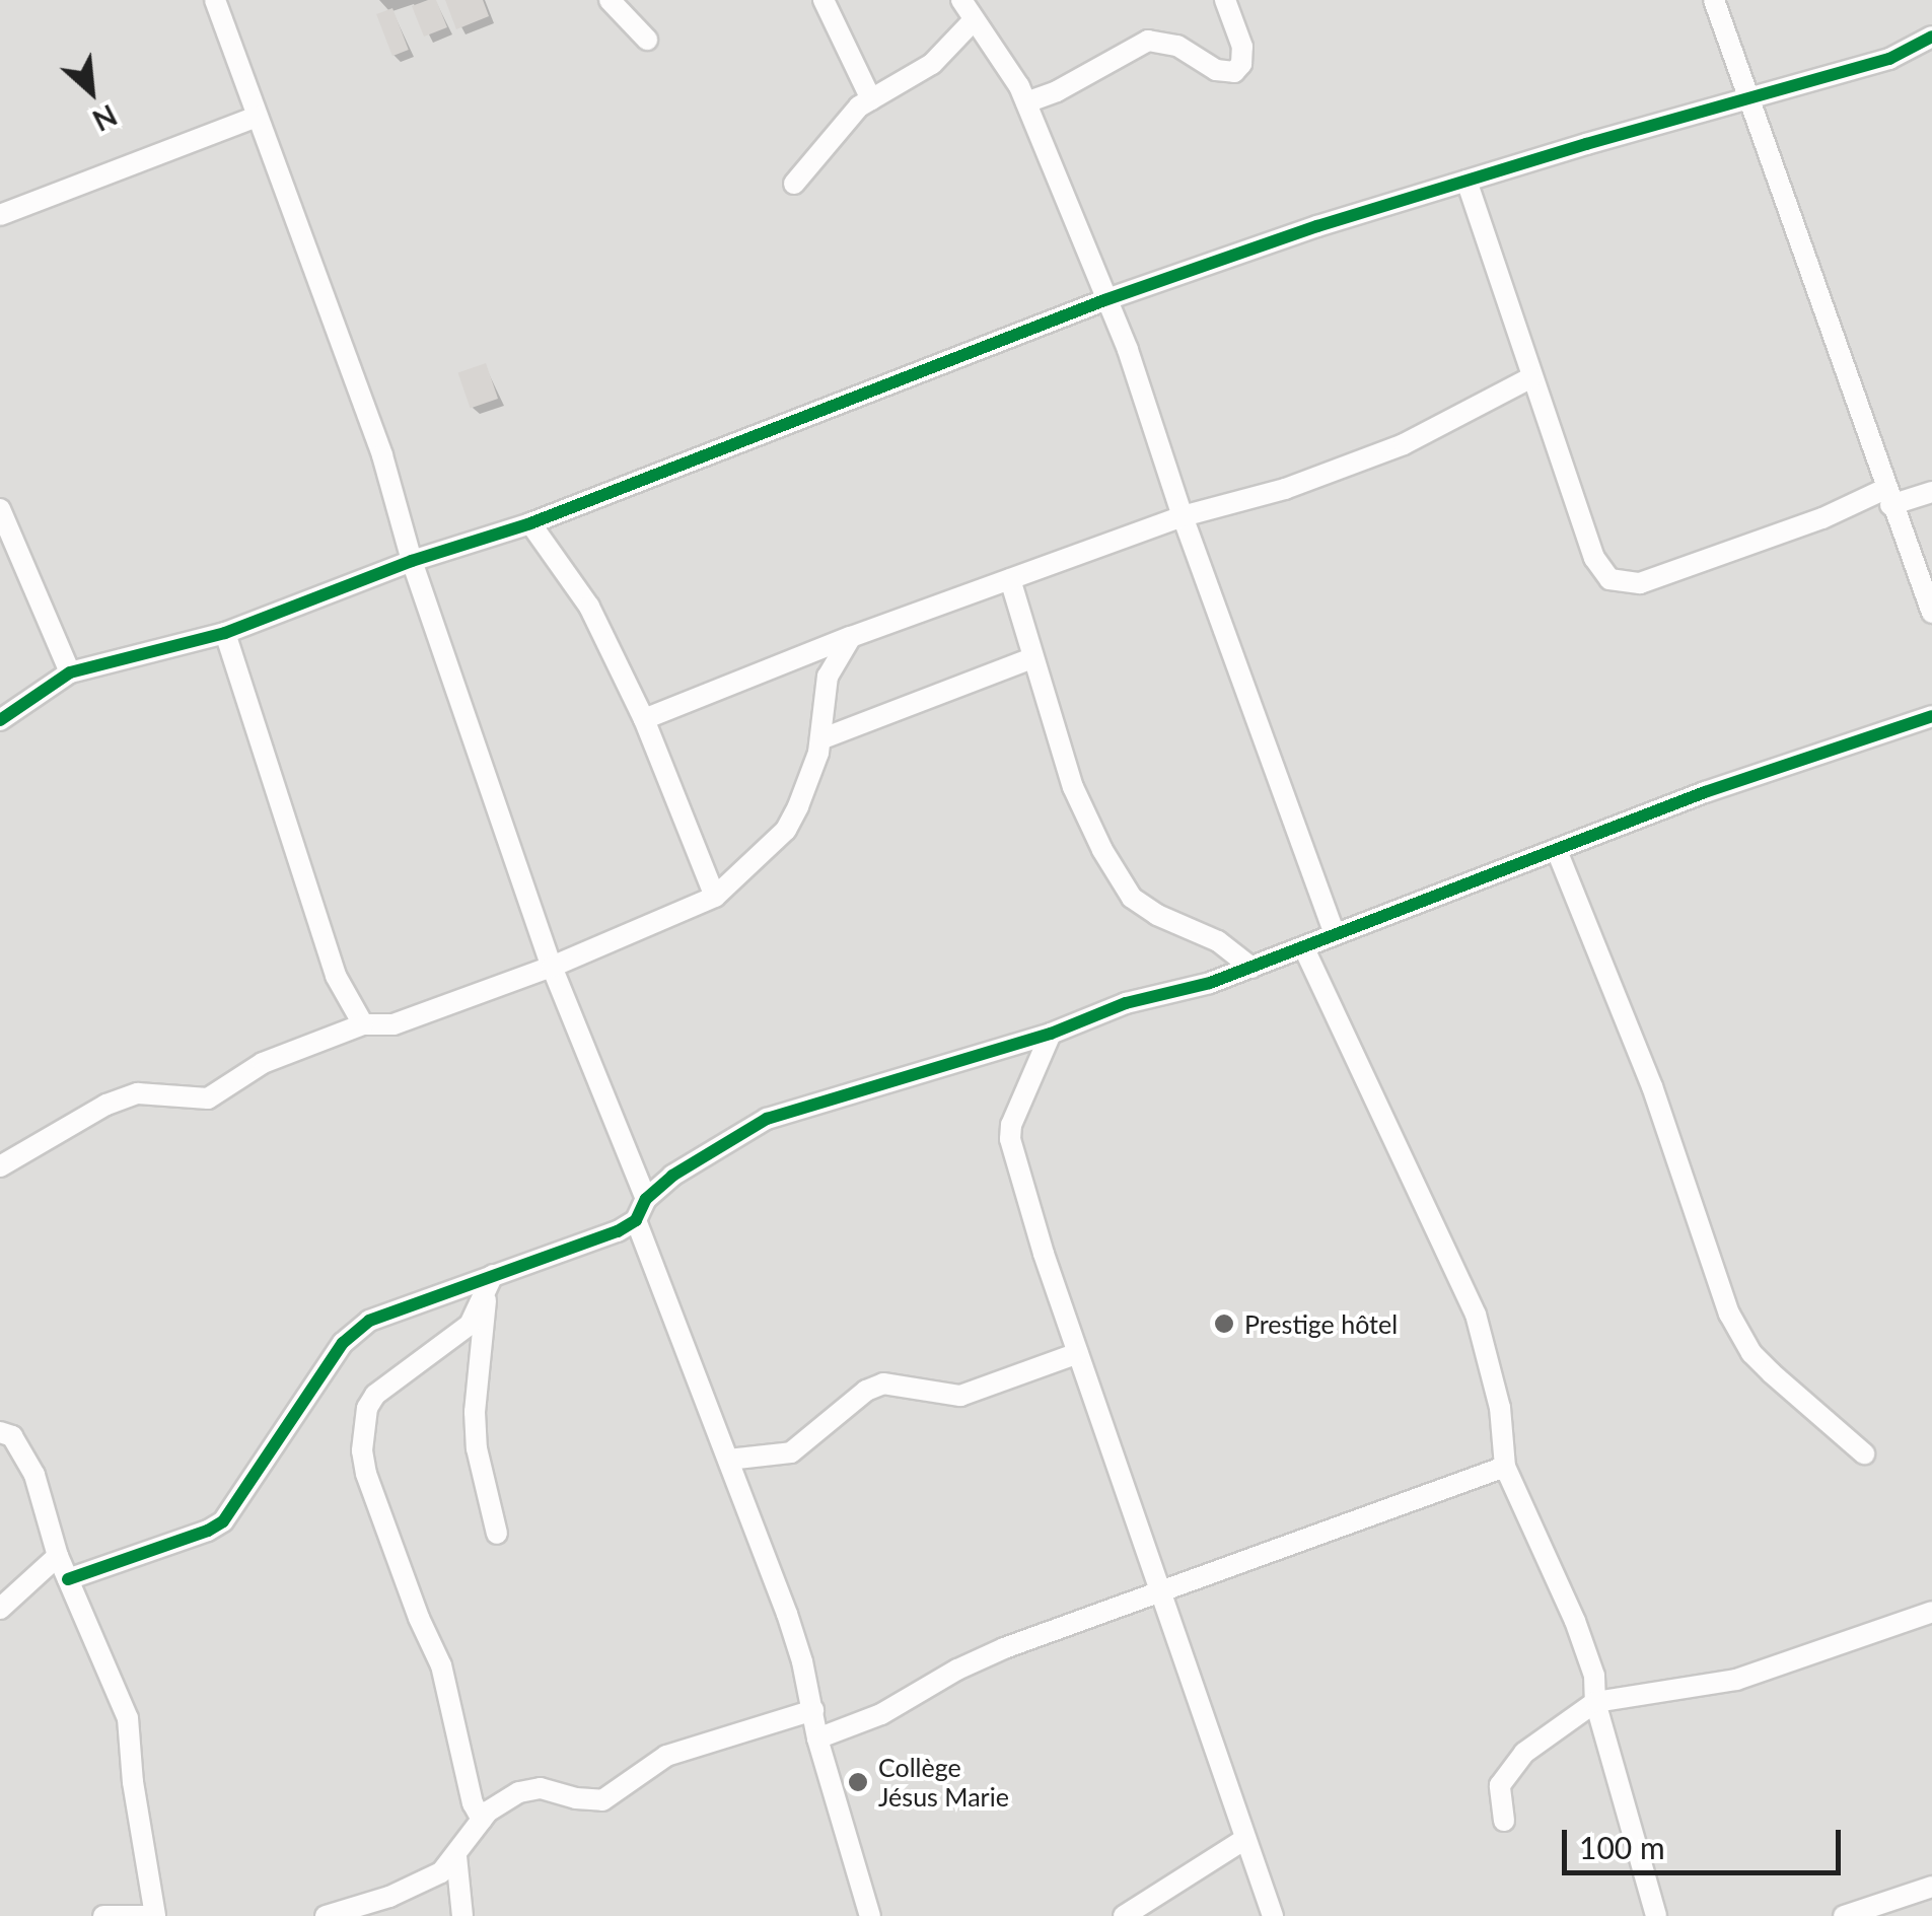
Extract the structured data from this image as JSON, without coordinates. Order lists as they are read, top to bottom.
{
  "places": ["Prestige hôtel", "Collège Jésus Marie"],
  "scale_bar": "100 m",
  "north": "bottom right"
}
